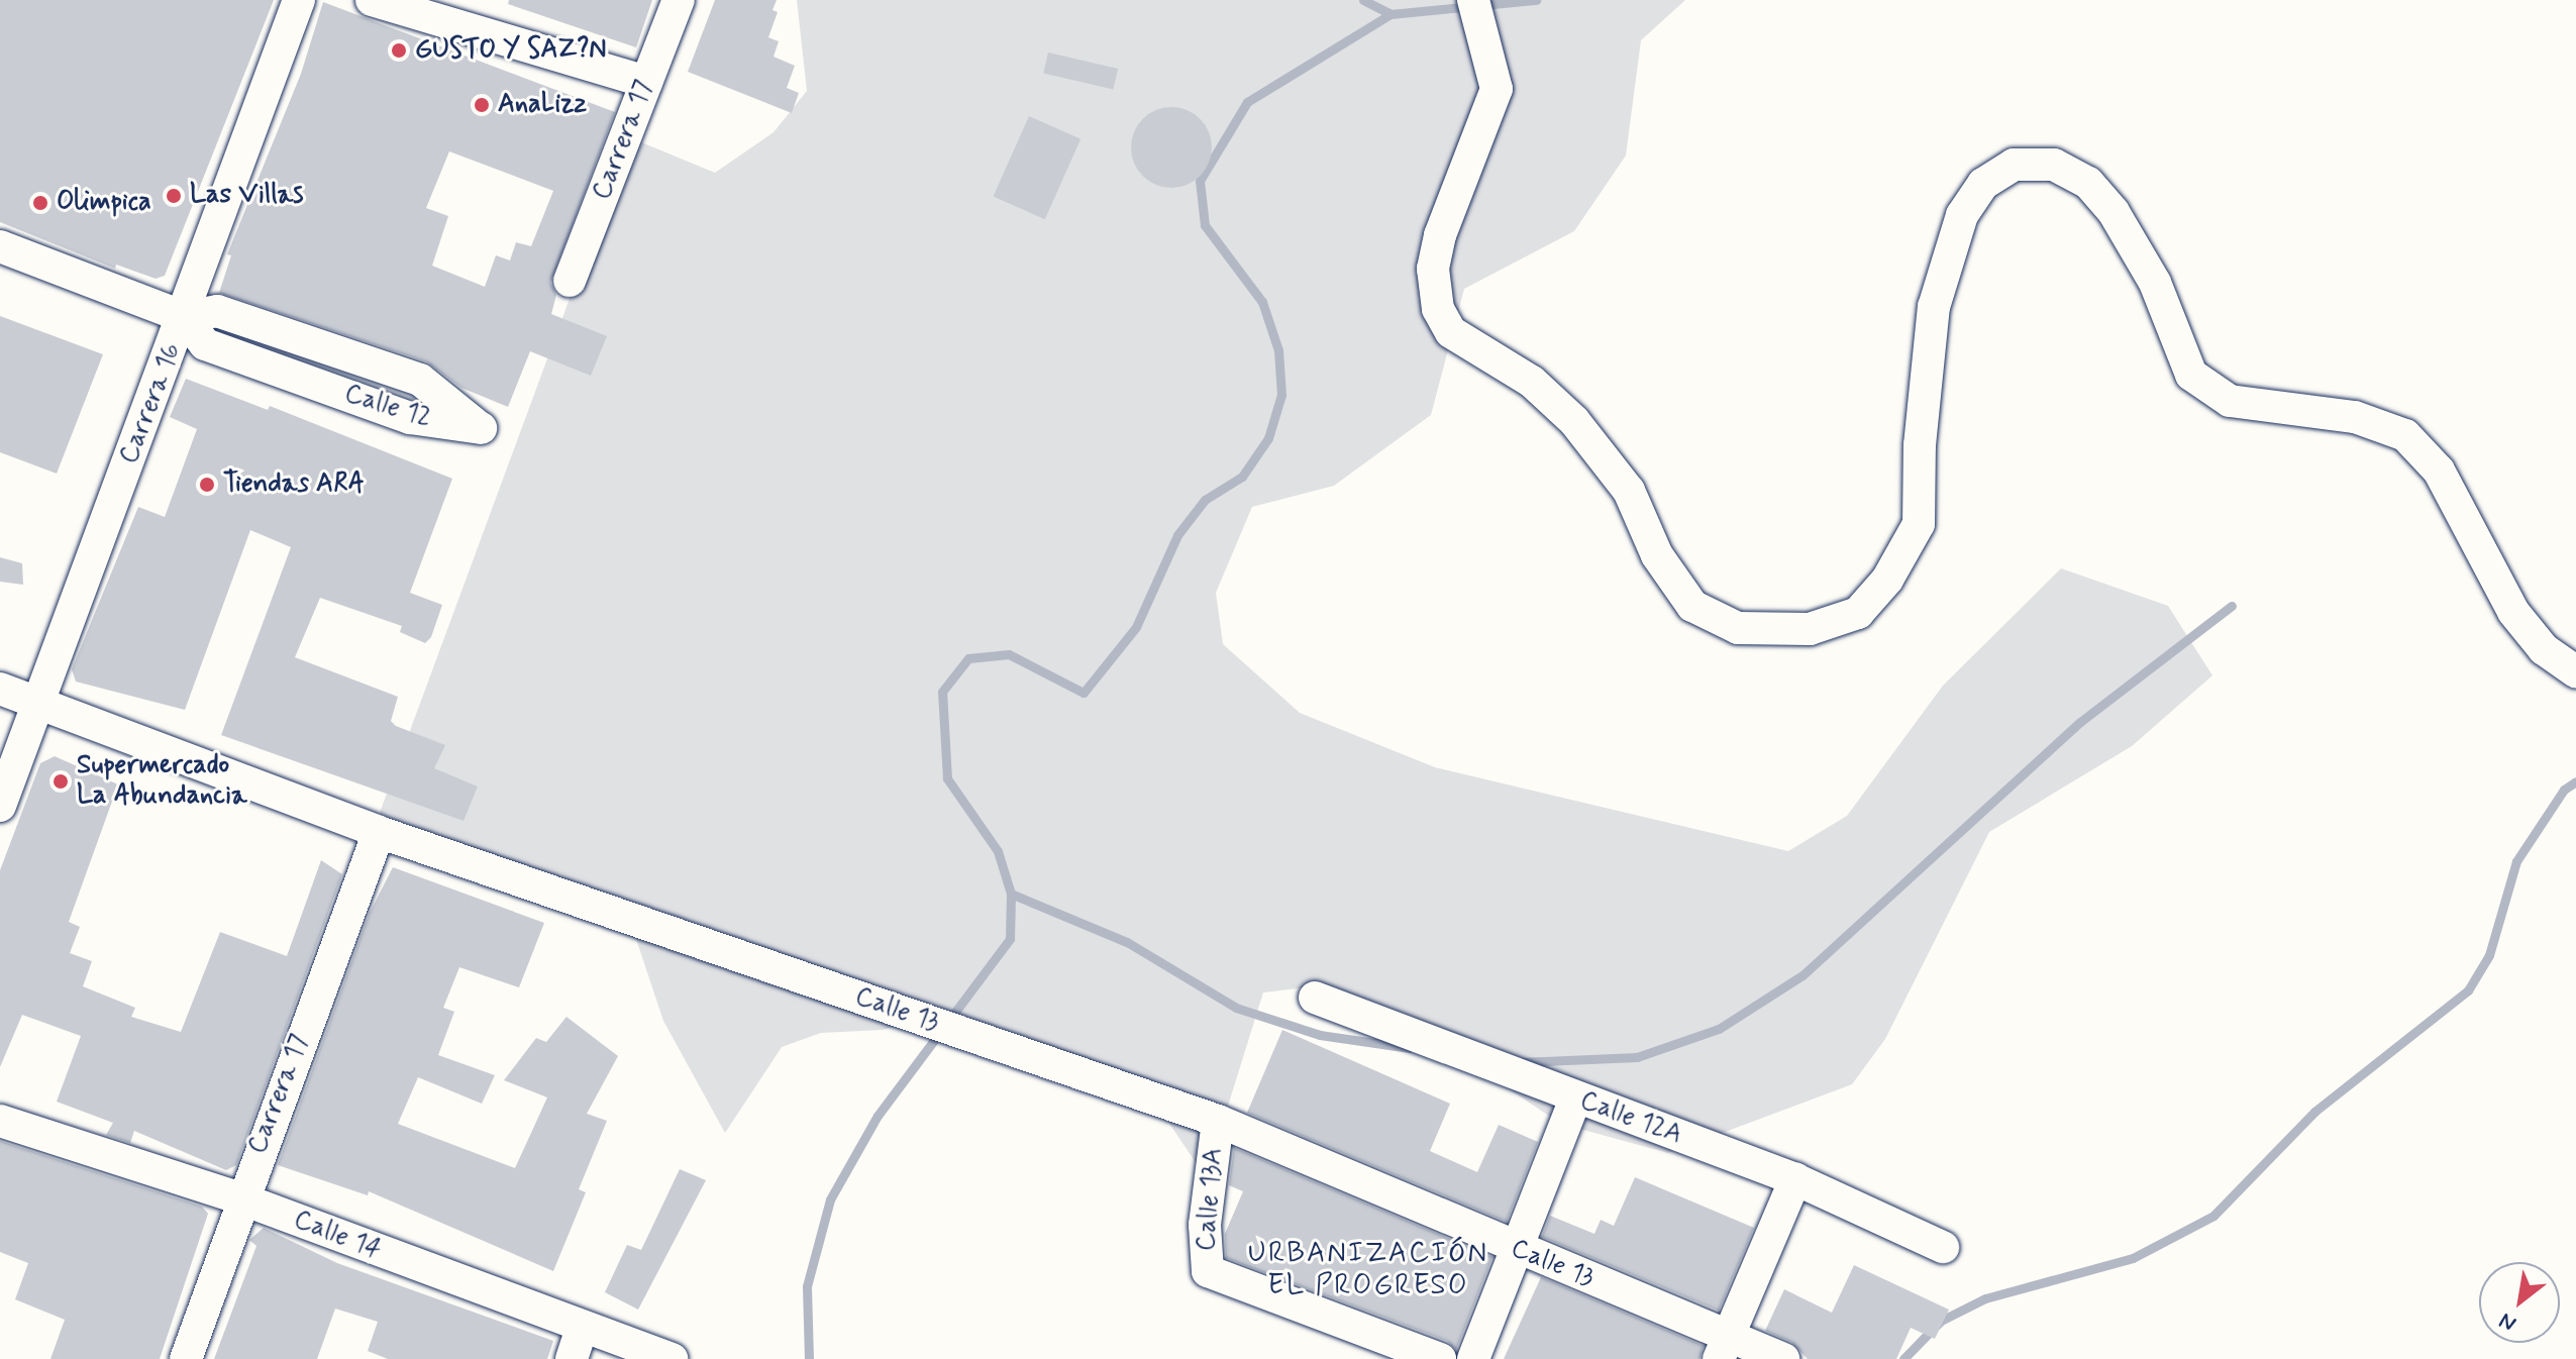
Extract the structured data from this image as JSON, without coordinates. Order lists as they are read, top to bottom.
{
  "streets": {
    "street": [
      "Carrera 17",
      "Carrera 16",
      "Calle 12",
      "Calle 13",
      "Calle 12A",
      "Calle 13A",
      "Calle 14"
    ]
  },
  "crossings": [
    ["Carrera 17", "Calle 13"],
    ["Carrera 17", "Calle 14"],
    ["Carrera 16", "Calle 12"],
    ["Carrera 16", "Calle 13"],
    ["Calle 13", "Calle 13A"]
  ],
  "districts": ["URBANIZACIÓN EL PROGRESO"],
  "places": [
    "GUSTO Y SAZ?N",
    "AnaLizz",
    "Las Villas",
    "Olimpica",
    "Tiendas ARA",
    "Supermercado La Abundancia"
  ],
  "north": "bottom left"
}
